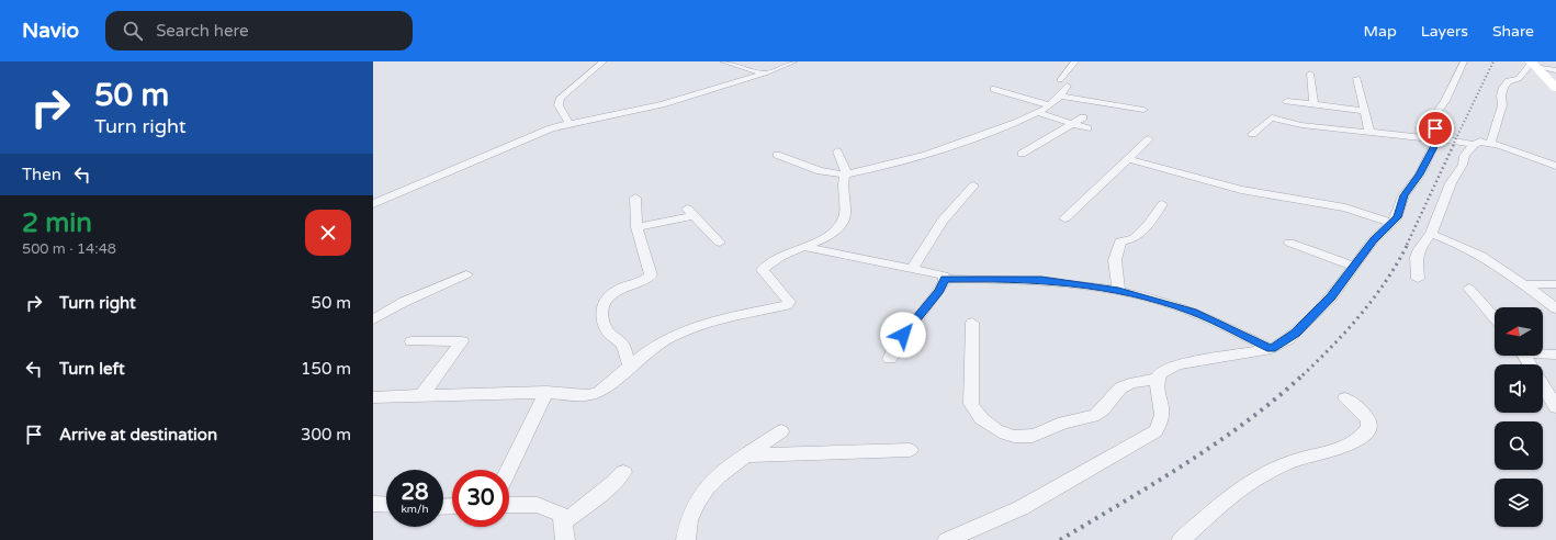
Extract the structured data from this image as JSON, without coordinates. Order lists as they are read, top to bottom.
{
  "north": "left",
  "page": {
    "header": "Navio",
    "search": "Search here",
    "nav": ["Map", "Layers", "Share"],
    "turn": ["50 m", "Turn right"],
    "then": "Then",
    "heading": ["2 min", "500 m · 14:48"],
    "list": [
      {
        "name": "Turn right",
        "value": "50 m"
      },
      {
        "name": "Turn left",
        "value": "150 m"
      },
      {
        "name": "Arrive at destination",
        "value": "300 m"
      }
    ],
    "speed": "28 km/h",
    "limit": "30"
  }
}
